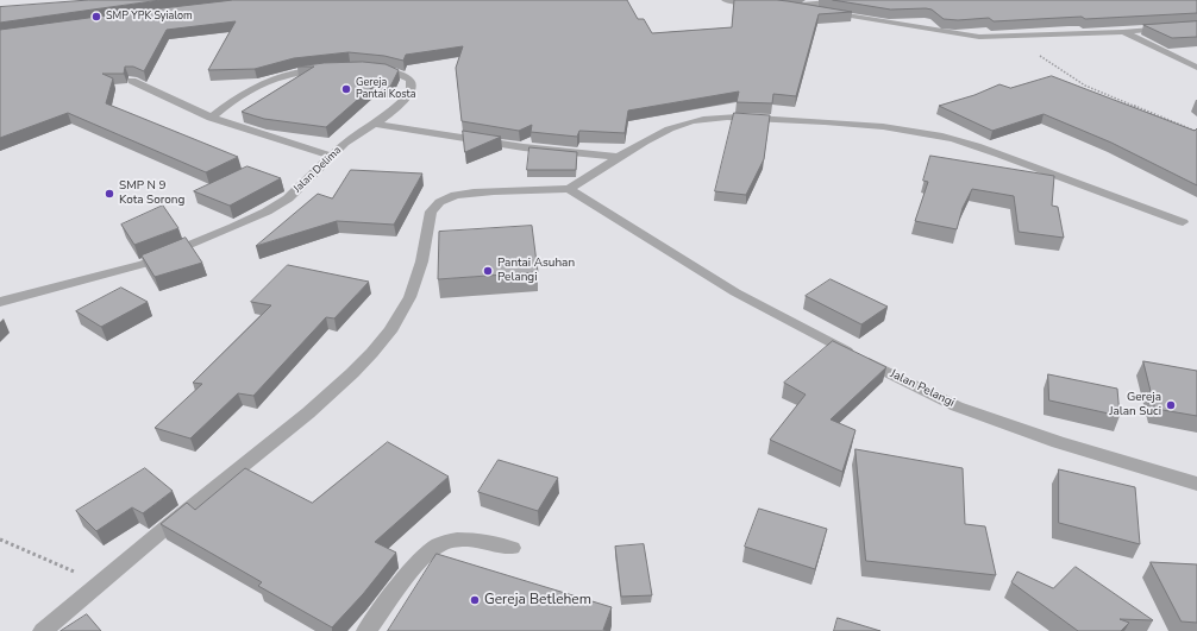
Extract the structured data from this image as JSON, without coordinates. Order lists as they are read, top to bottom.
{
  "streets": {
    "street": ["Jalan Delima", "Jalan Pelangi"]
  },
  "places": [
    "SMP YPK Syialom",
    "Gereja Pantai Kosta",
    "SMP N 9 Kota Sorong",
    "Pantai Asuhan Pelangi",
    "Gereja Jalan Suci",
    "Gereja Betlehem"
  ]
}
